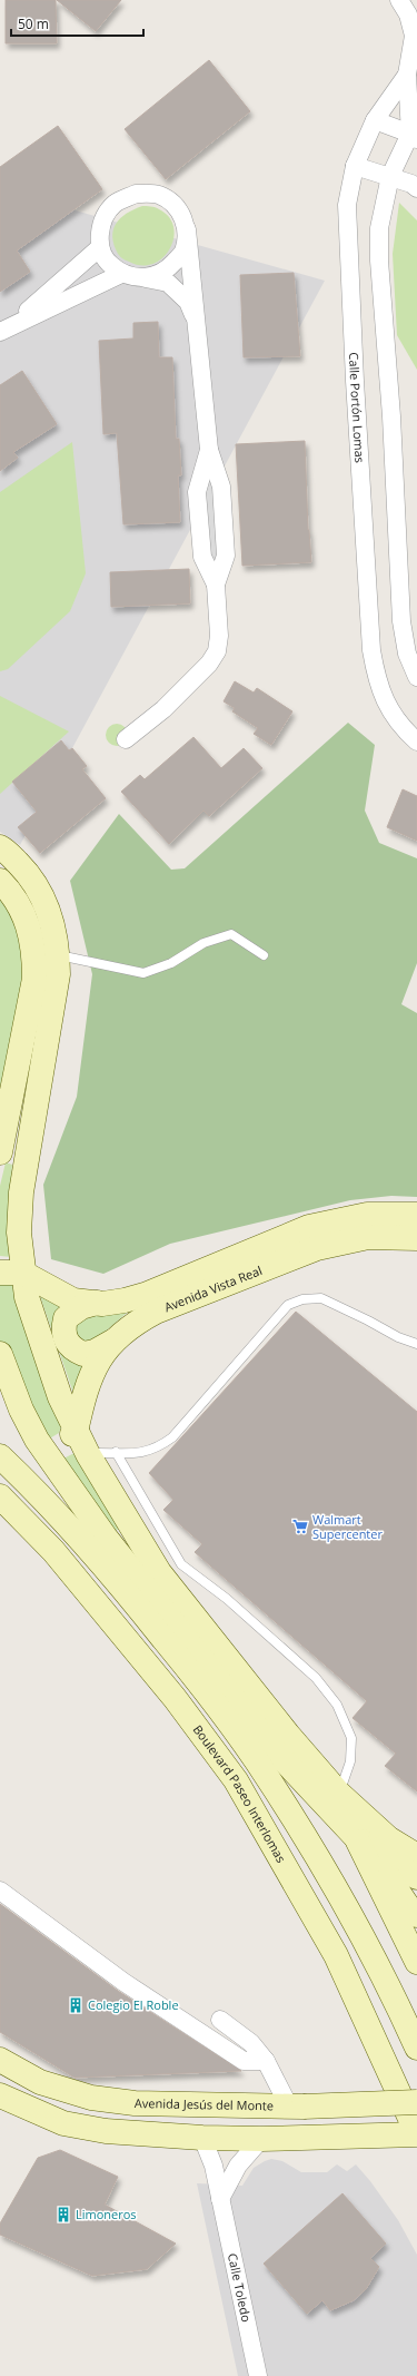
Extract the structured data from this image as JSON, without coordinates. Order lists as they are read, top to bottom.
{
  "streets": {
    "main road": ["Avenida Vista Real", "Boulevard Paseo Interlomas", "Avenida Jesús del Monte"],
    "street": ["Calle Portón Lomas", "Calle Toledo"]
  },
  "places": {
    "supermarket": ["Walmart Supercenter"],
    "building": ["Colegio El Roble", "Limoneros"]
  },
  "scale_bar": "50 m"
}
